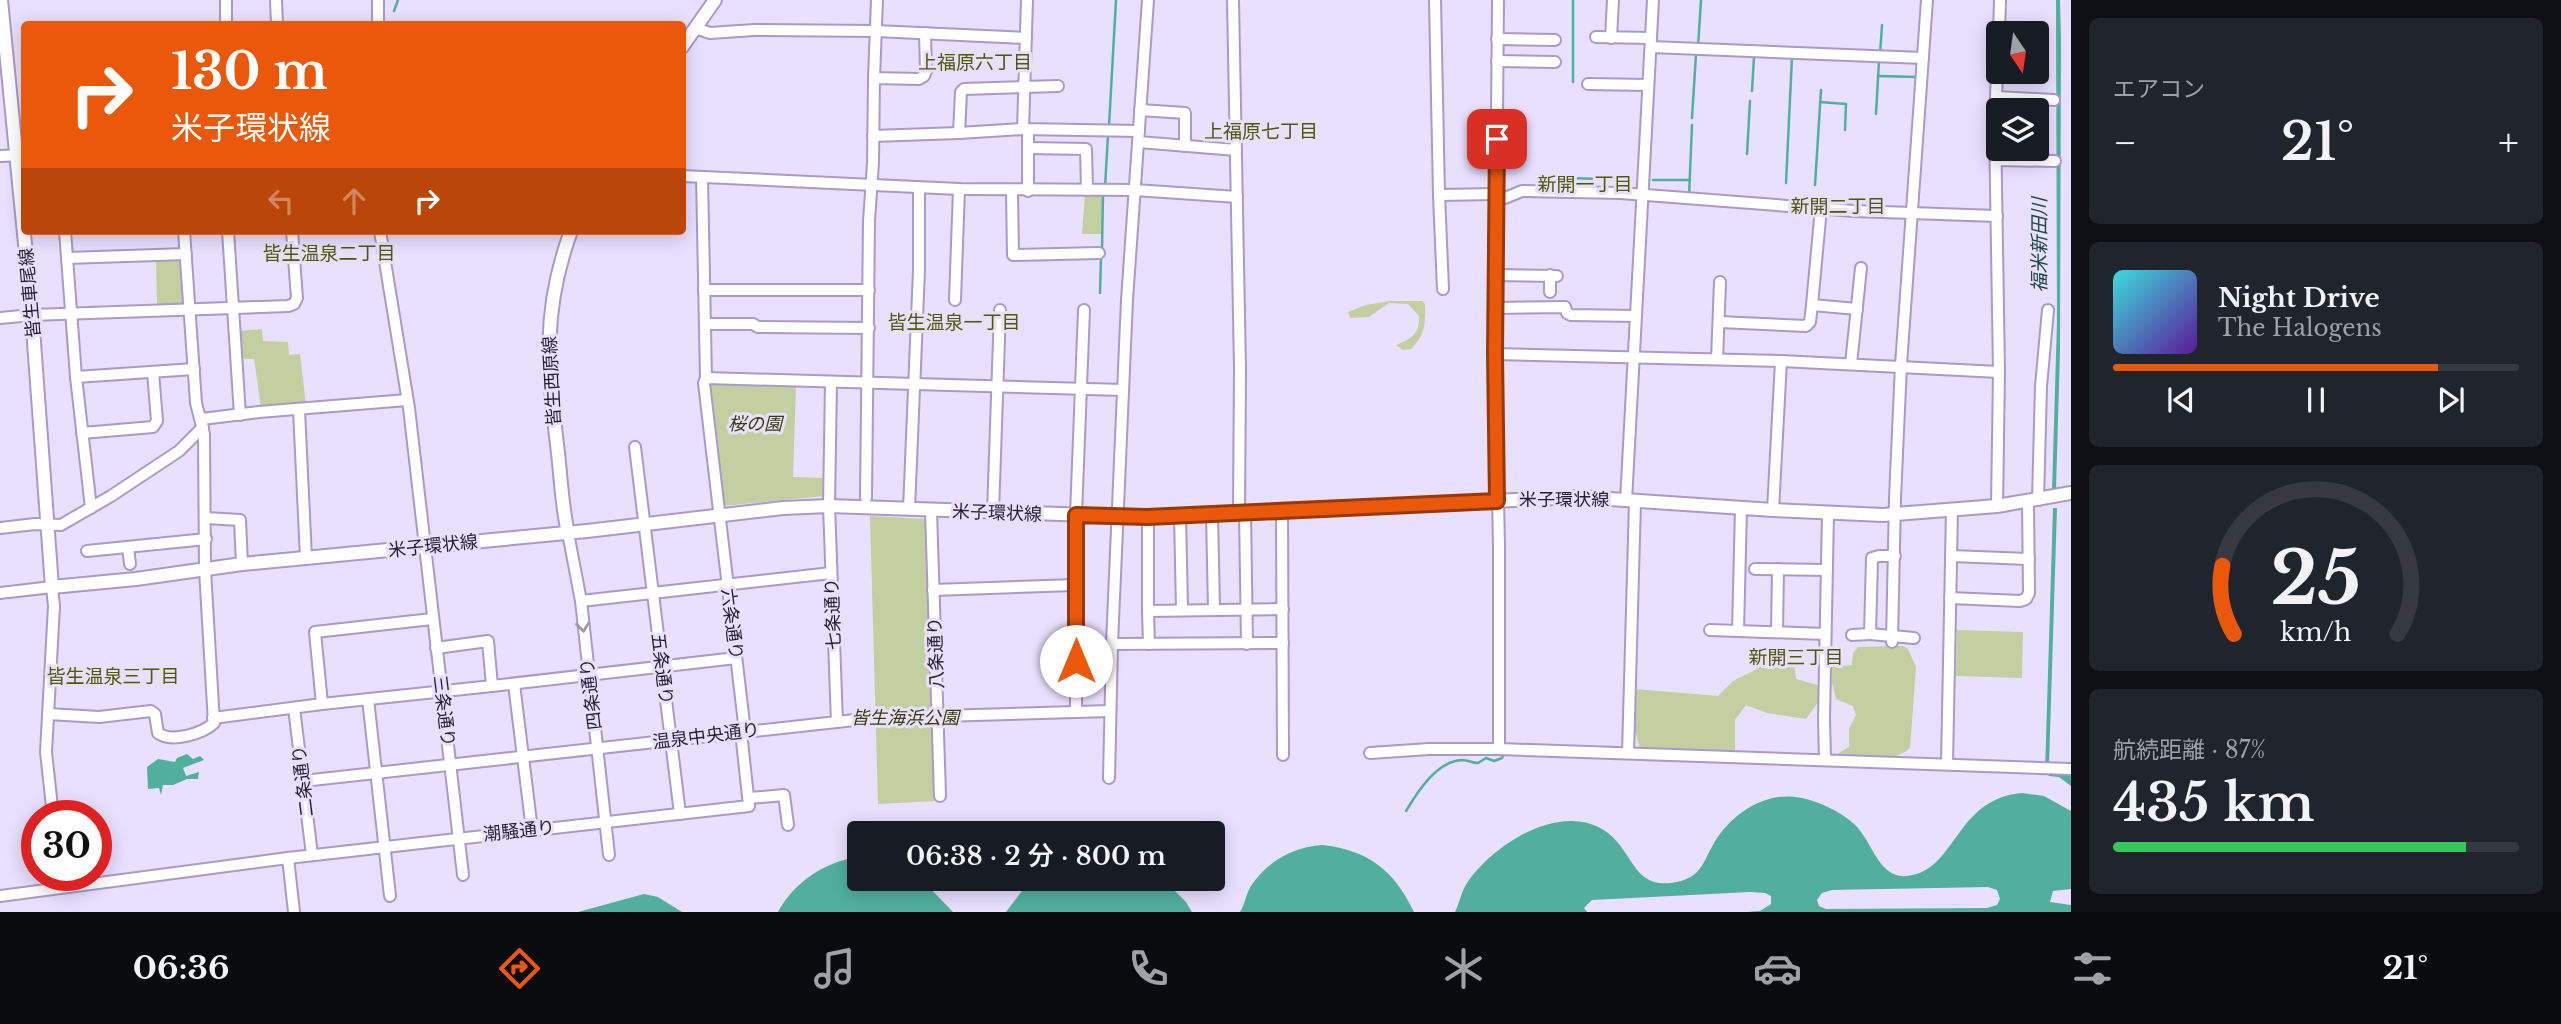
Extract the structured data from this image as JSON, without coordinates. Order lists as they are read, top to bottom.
{
  "streets": {
    "main road": ["皆生車尾線", "皆生西原線", "米子環状線"],
    "street": [
      "七条通り",
      "六条通り",
      "八条通り",
      "五条通り",
      "四条通り",
      "三条通り",
      "温泉中央通り",
      "二条通り",
      "潮騒通り"
    ]
  },
  "crossings": [
    ["皆生車尾線", "米子環状線"],
    ["皆生西原線", "米子環状線"],
    ["皆生西原線", "四条通り"],
    ["米子環状線", "七条通り"],
    ["米子環状線", "六条通り"],
    ["米子環状線", "八条通り"],
    ["米子環状線", "五条通り"],
    ["米子環状線", "四条通り"],
    ["米子環状線", "三条通り"],
    ["七条通り", "温泉中央通り"],
    ["六条通り", "温泉中央通り"],
    ["六条通り", "潮騒通り"],
    ["八条通り", "温泉中央通り"],
    ["五条通り", "温泉中央通り"],
    ["五条通り", "潮騒通り"],
    ["四条通り", "温泉中央通り"],
    ["四条通り", "潮騒通り"],
    ["三条通り", "温泉中央通り"],
    ["三条通り", "潮騒通り"],
    ["温泉中央通り", "二条通り"],
    ["二条通り", "潮騒通り"]
  ],
  "districts": [
    "上福原六丁目",
    "上福原七丁目",
    "新開一丁目",
    "新開二丁目",
    "皆生温泉二丁目",
    "皆生温泉一丁目",
    "新開三丁目",
    "皆生温泉三丁目"
  ],
  "water": ["福米新田川"],
  "parks": ["桜の園", "皆生海浜公園"],
  "north": "bottom",
  "page": {
    "tile": [
      "エアコン",
      ["航続距離 · 87%", "435 km"]
    ],
    "turn": ["130 m", "米子環状線"],
    "heat": ["−", "21°", "+"],
    "song": ["Night Drive", "The Halogens"],
    "limit": "30",
    "trip": "06:38 · 2 分 · 800 m",
    "tabs": ["06:36", "21°"],
    "gauge": ["25", "km/h"]
  }
}
